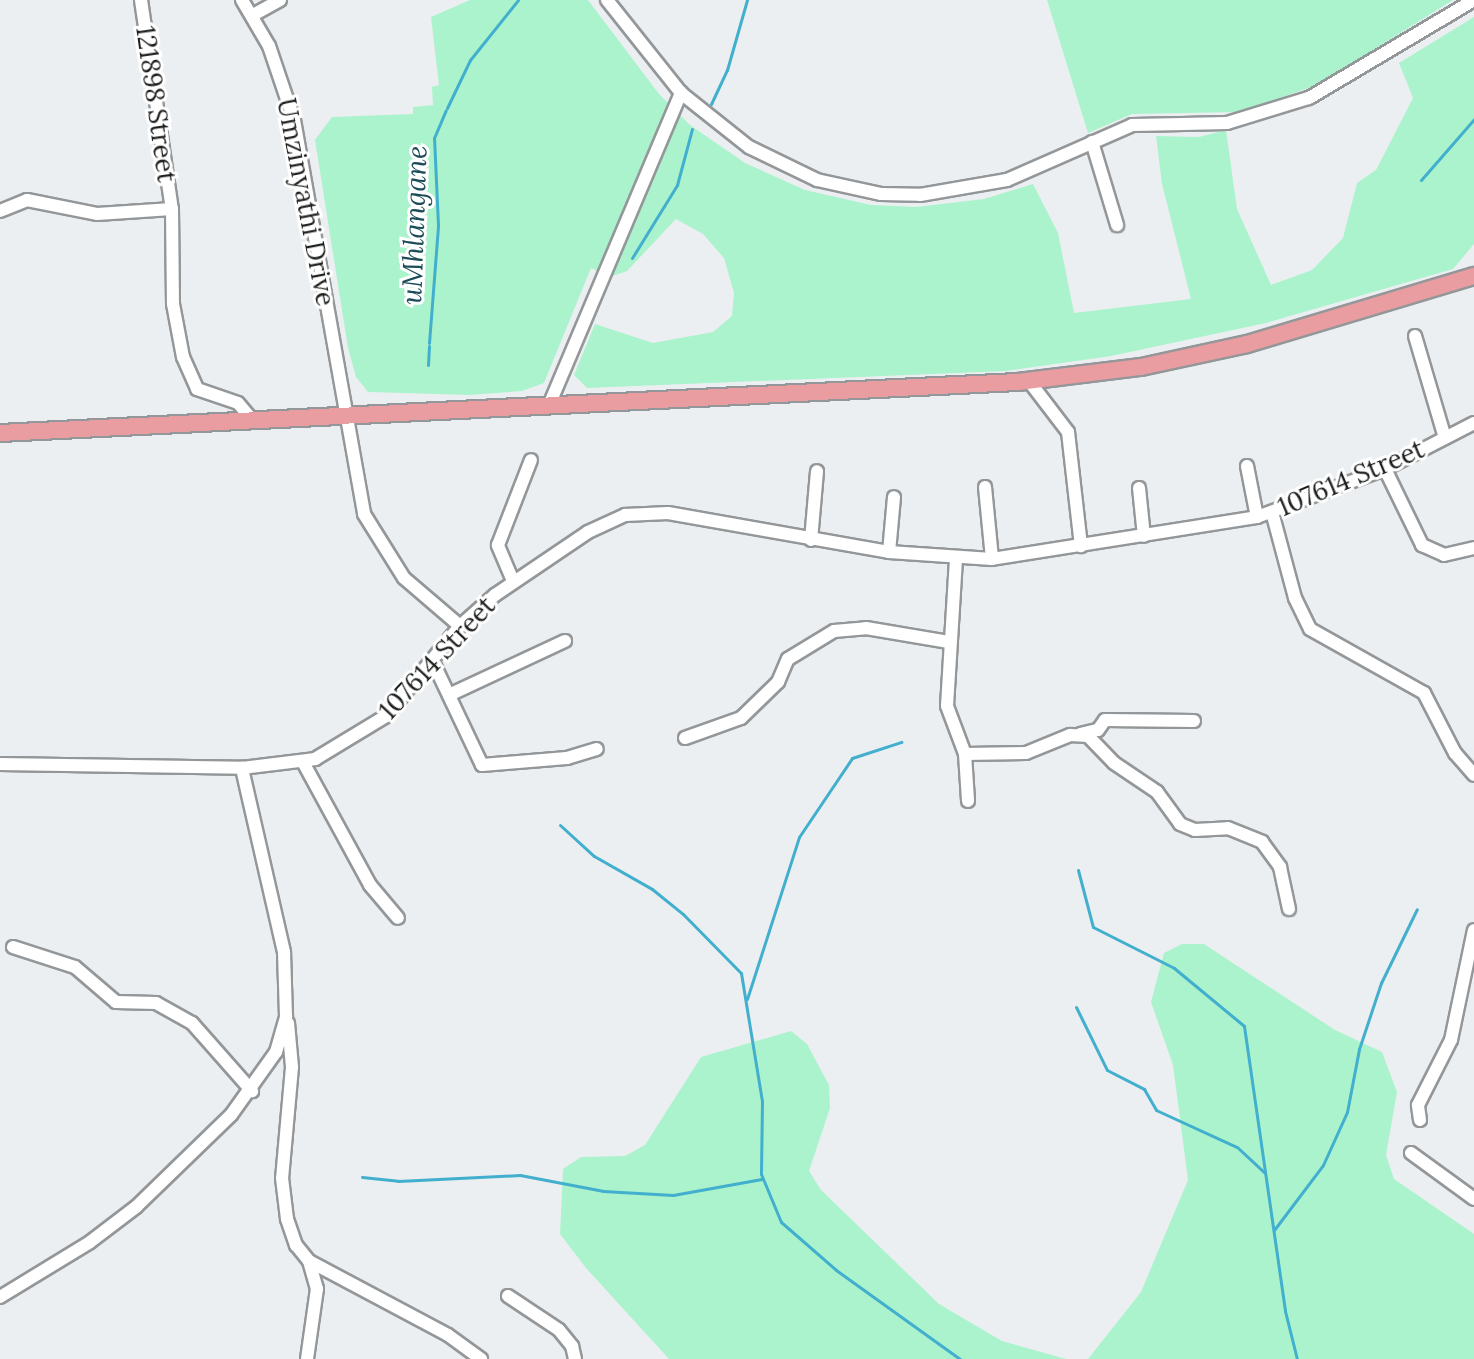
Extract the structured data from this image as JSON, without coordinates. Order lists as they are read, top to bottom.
{
  "streets": {
    "street": ["121898 Street", "Umzinyathi Drive", "107614 Street"]
  },
  "crossings": [
    ["Umzinyathi Drive", "107614 Street"]
  ],
  "water": ["uMhlangane"]
}
